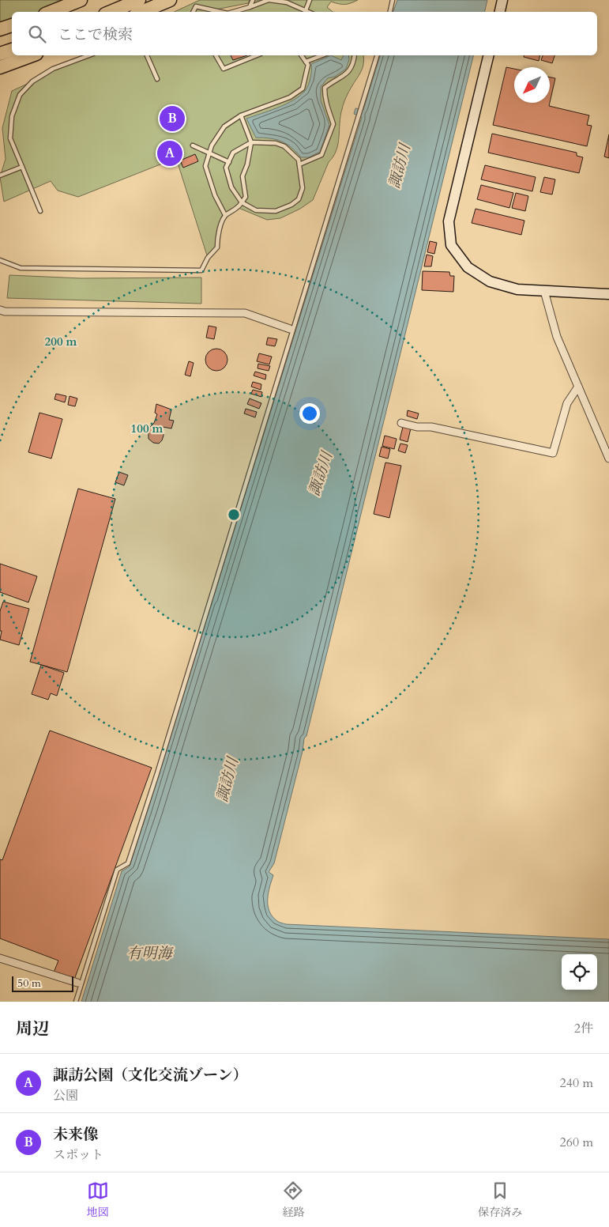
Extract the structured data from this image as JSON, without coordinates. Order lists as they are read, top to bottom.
{
  "water": ["諏訪川", "有明海"],
  "scale_bar": "50 m",
  "north": "bottom left",
  "page": {
    "search": "ここで検索",
    "pins": ["B", "A"],
    "scale": "50 m",
    "heading": ["周辺", "2件"],
    "list": [
      {
        "mark": "A",
        "name": "諏訪公園（文化交流ゾーン）",
        "note": "公園",
        "value": "240 m"
      },
      {
        "mark": "B",
        "name": "未来像",
        "note": "スポット",
        "value": "260 m"
      }
    ],
    "nav": ["地図", "経路", "保存済み"]
  },
  "rings": ["200 m", "100 m"]
}
